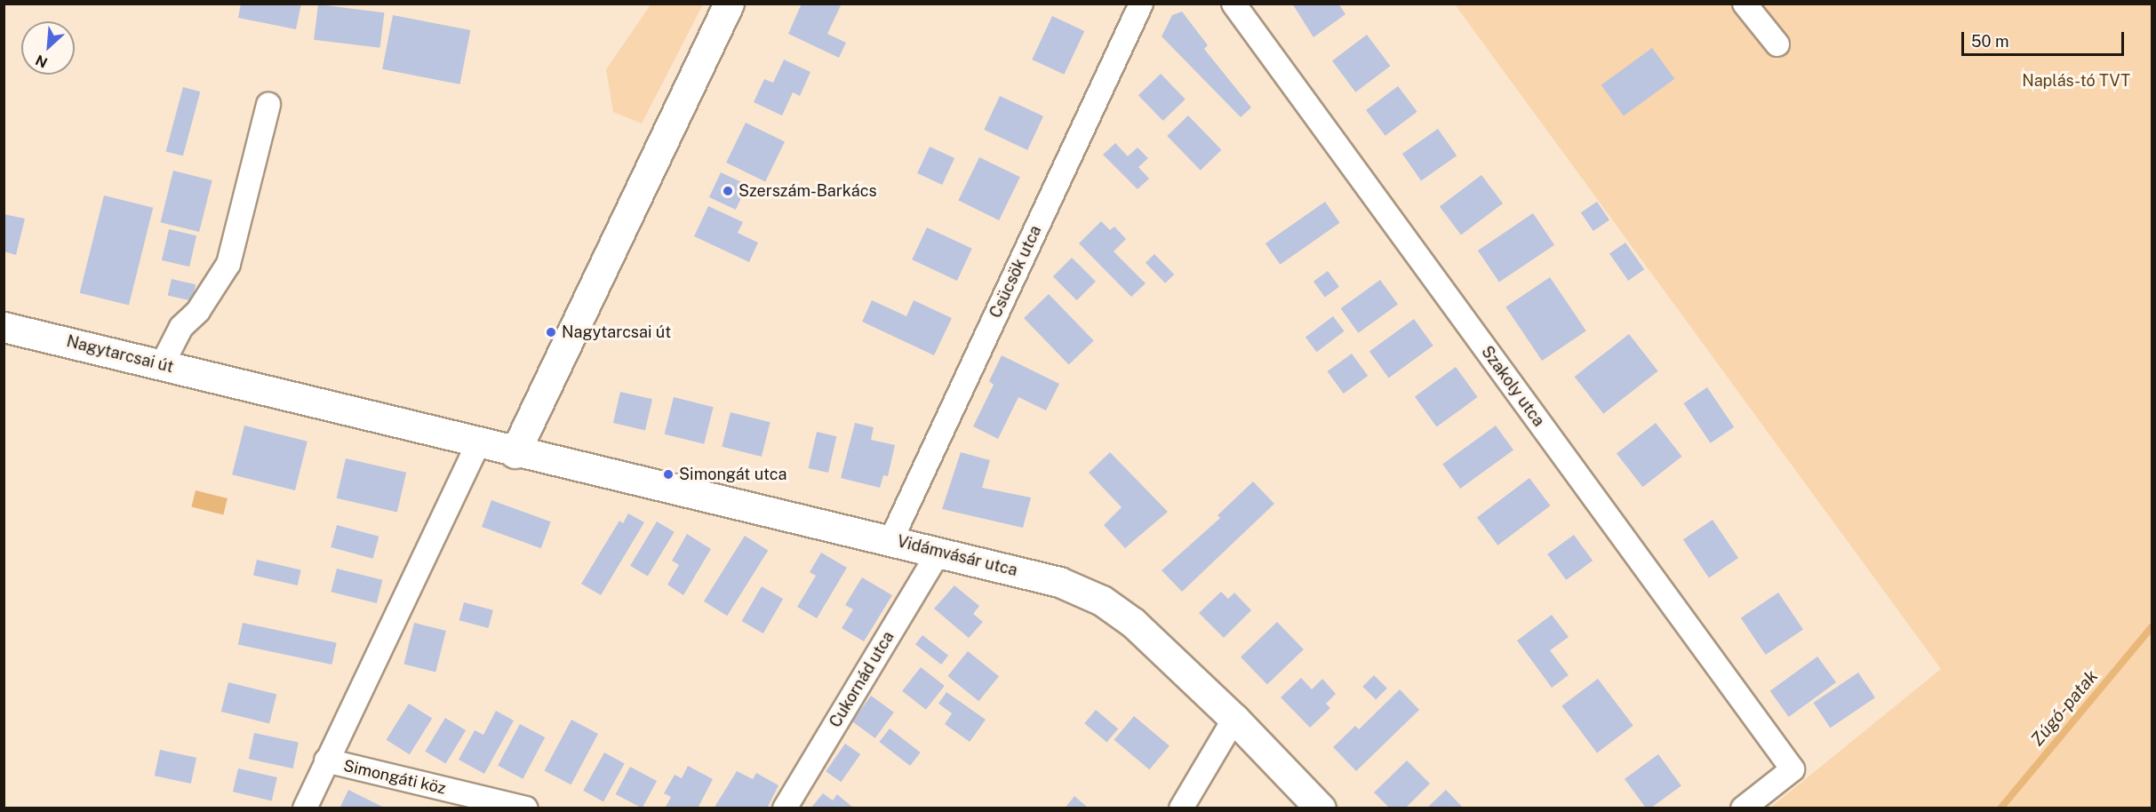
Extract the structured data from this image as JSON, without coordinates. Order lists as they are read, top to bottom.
{
  "streets": {
    "main road": ["Nagytarcsai út", "Vidámvásár utca"],
    "street": [
      "Csücsök utca",
      "Szakoly utca",
      "Cukornád utca",
      "Simongáti köz"
    ]
  },
  "crossings": [
    ["Csücsök utca", "Vidámvásár utca"],
    ["Nagytarcsai út", "Vidámvásár utca"],
    ["Vidámvásár utca", "Cukornád utca"]
  ],
  "water": ["Zúgó-patak"],
  "parks": ["Naplás-tó TVT"],
  "places": ["Szerszám-Barkács", "Nagytarcsai út", "Simongát utca"],
  "scale_bar": "50 m",
  "north": "bottom left"
}
